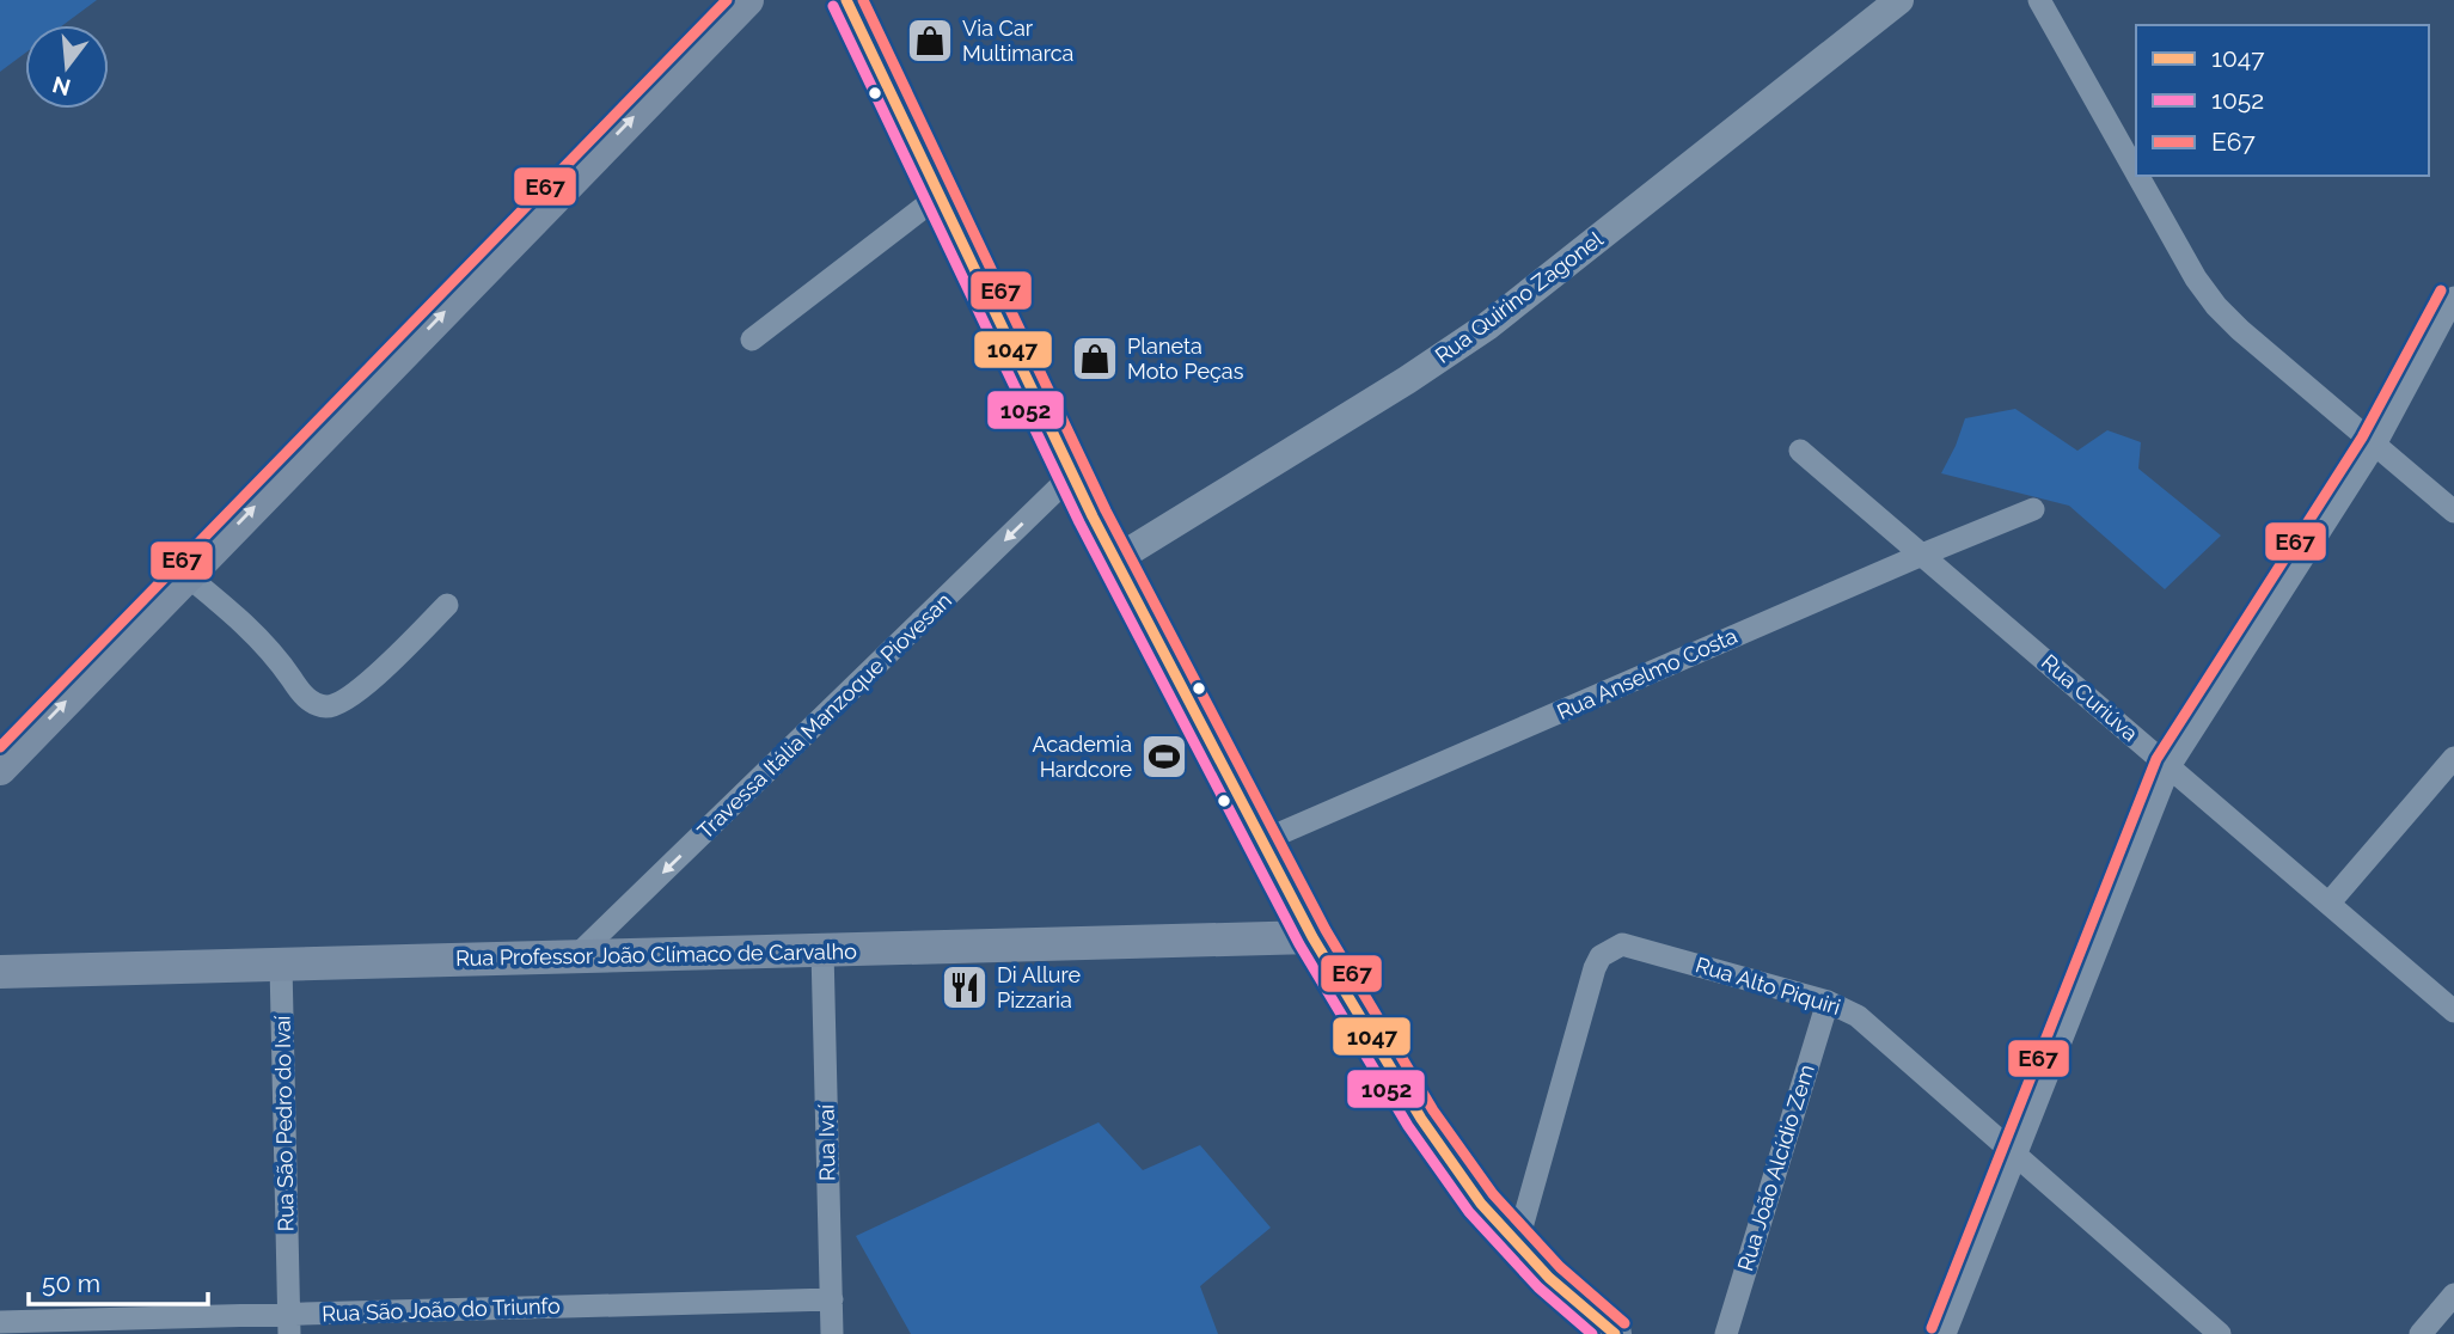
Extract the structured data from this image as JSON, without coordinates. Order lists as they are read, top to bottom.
{
  "streets": {
    "main road": ["Rua Professor João Clímaco de Carvalho"],
    "street": [
      "Rua Quirino Zagonel",
      "Rua Anselmo Costa",
      "Rua Curiúva",
      "Travessa Itália Manzoque Piovesan",
      "Rua Alto Piquiri",
      "Rua São Pedro do Ivaí",
      "Rua Ivaí",
      "Rua João Alcídio Zem",
      "Rua São João do Triunfo"
    ]
  },
  "crossings": [
    ["Rua Anselmo Costa", "Rua Curiúva"],
    ["Travessa Itália Manzoque Piovesan", "Rua Professor João Clímaco de Carvalho"],
    ["Rua Professor João Clímaco de Carvalho", "Rua São Pedro do Ivaí"],
    ["Rua Professor João Clímaco de Carvalho", "Rua Ivaí"],
    ["Rua Alto Piquiri", "Rua João Alcídio Zem"],
    ["Rua São Pedro do Ivaí", "Rua São João do Triunfo"],
    ["Rua Ivaí", "Rua São João do Triunfo"]
  ],
  "one_way": ["Travessa Itália Manzoque Piovesan"],
  "places": {
    "shop": ["Via Car Multimarca", "Planeta Moto Peças"],
    "sports": ["Academia Hardcore"],
    "restaurant": ["Di Allure Pizzaria"]
  },
  "lines": ["transit line 1047", "transit line E67", "transit line 1052"],
  "legend": ["1047", "1052", "E67"],
  "scale_bar": "50 m",
  "north": "bottom"
}
